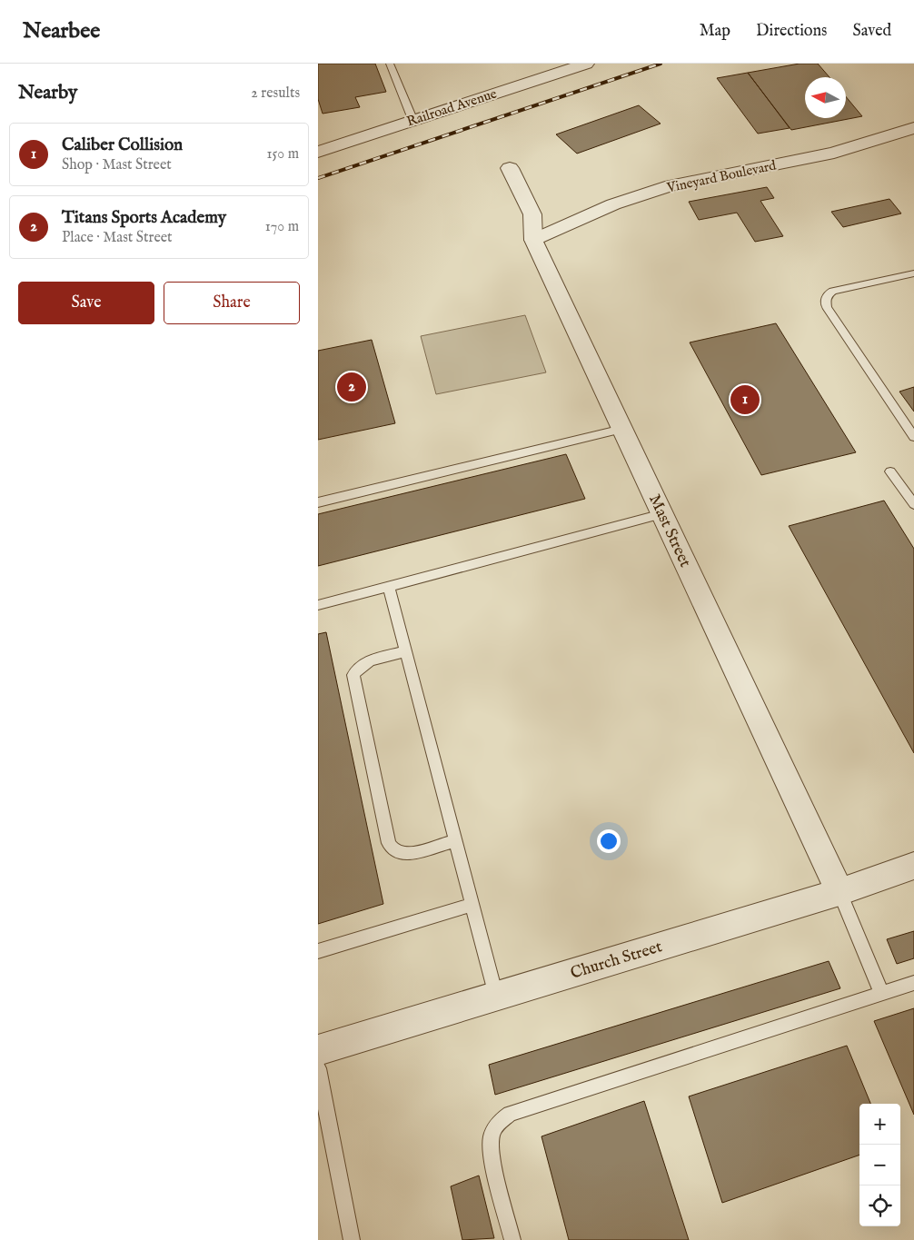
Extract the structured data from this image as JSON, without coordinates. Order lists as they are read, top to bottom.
{
  "streets": {
    "street": [
      "Railroad Avenue",
      "Vineyard Boulevard",
      "Mast Street",
      "Church Street"
    ]
  },
  "crossings": [
    ["Vineyard Boulevard", "Mast Street"],
    ["Mast Street", "Church Street"]
  ],
  "north": "left",
  "page": {
    "header": "Nearbee",
    "nav": ["Map", "Directions", "Saved"],
    "heading": ["Nearby", "2 results"],
    "list": [
      {
        "mark": "1",
        "name": "Caliber Collision",
        "note": "Shop · Mast Street",
        "value": "150 m"
      },
      {
        "mark": "2",
        "name": "Titans Sports Academy",
        "note": "Place · Mast Street",
        "value": "170 m"
      }
    ],
    "buttons": ["Save", "Share"],
    "pins": ["2", "1"],
    "map_buttons": ["+", "−"]
  }
}
